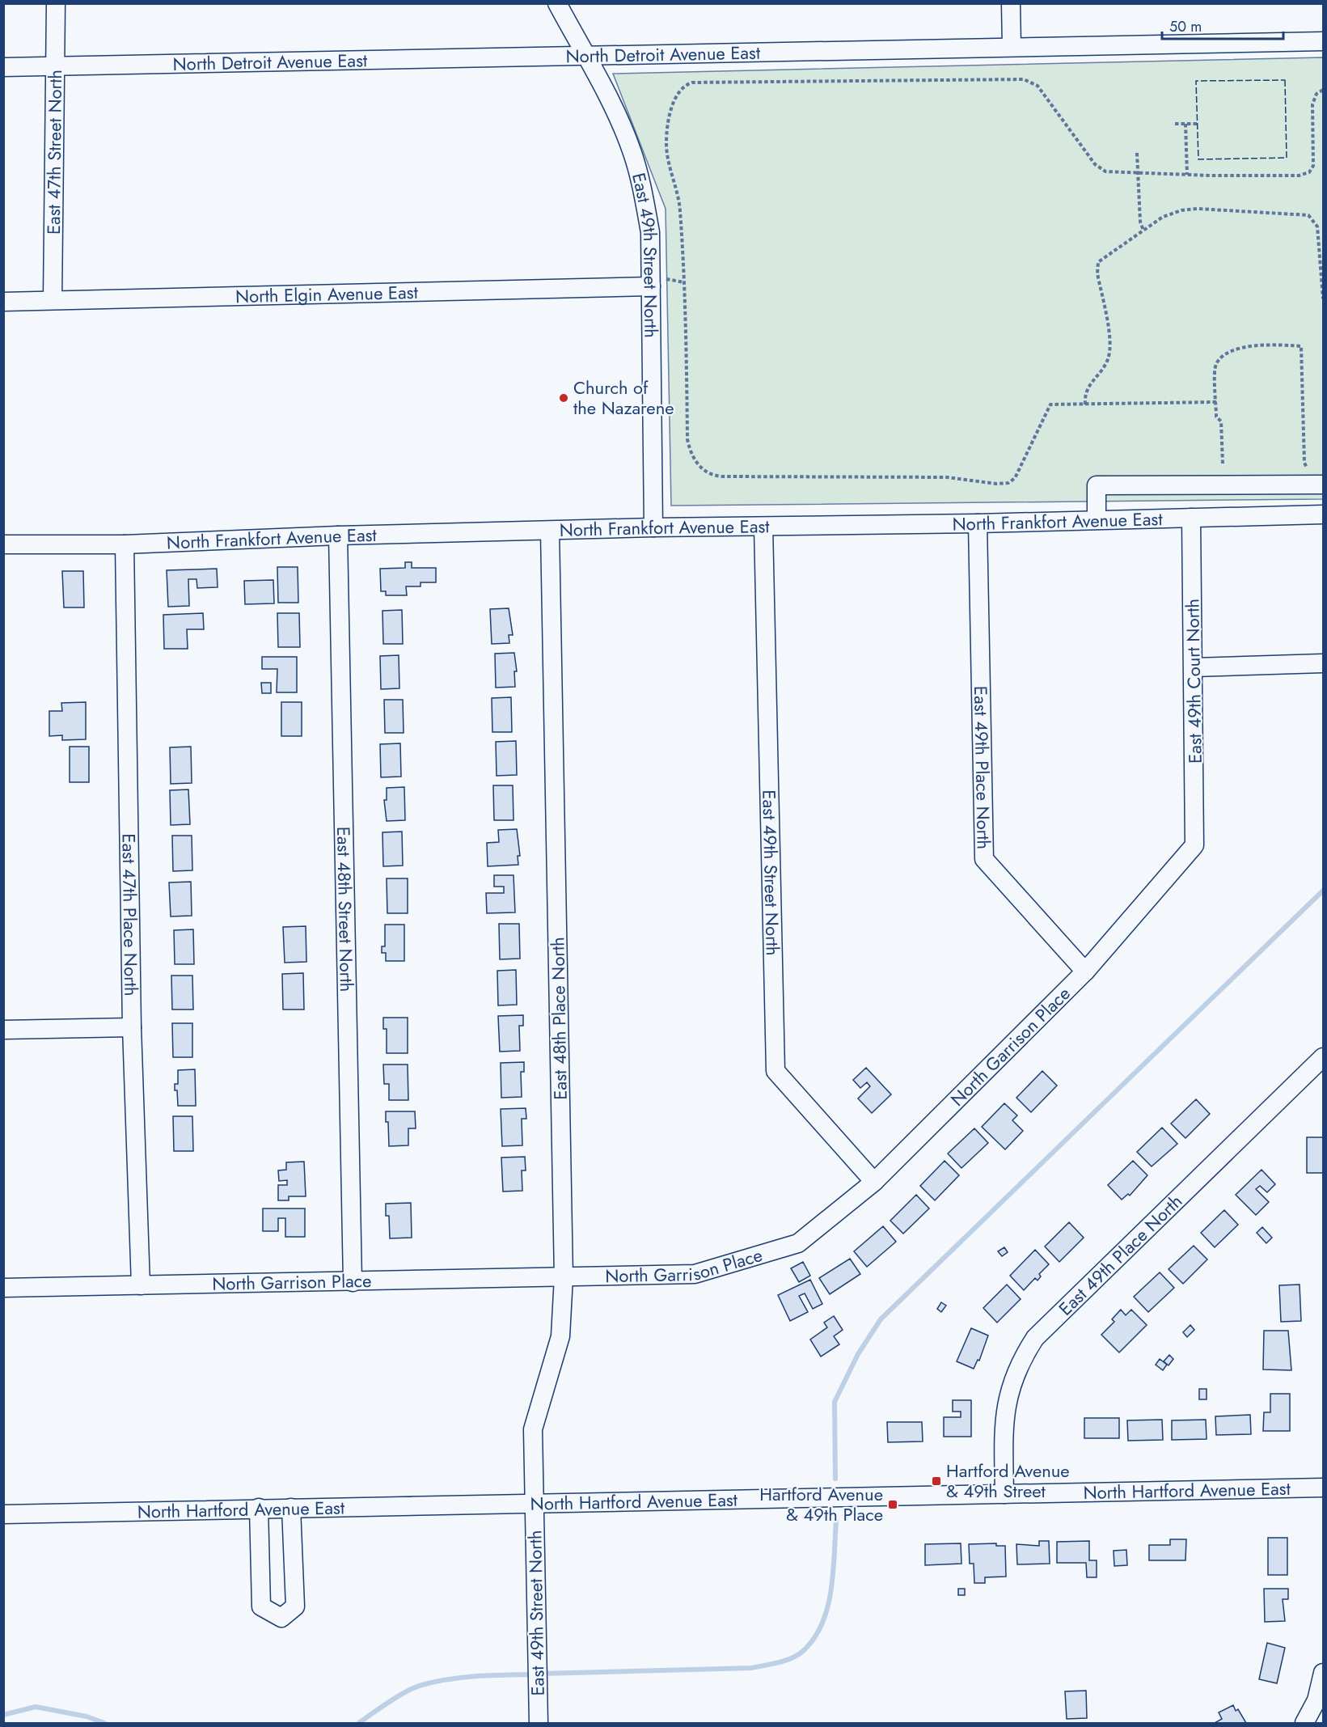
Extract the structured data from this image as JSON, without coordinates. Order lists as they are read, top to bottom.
{
  "streets": {
    "street": [
      "North Detroit Avenue East",
      "East 47th Street North",
      "East 49th Street North",
      "North Elgin Avenue East",
      "North Frankfort Avenue East",
      "East 49th Court North",
      "East 49th Place North",
      "East 48th Street North",
      "East 47th Place North",
      "East 48th Place North",
      "North Garrison Place",
      "North Hartford Avenue East"
    ]
  },
  "crossings": [
    ["North Detroit Avenue East", "East 47th Street North"],
    ["North Detroit Avenue East", "East 49th Street North"],
    ["East 47th Street North", "North Elgin Avenue East"],
    ["East 49th Street North", "North Elgin Avenue East"],
    ["East 49th Street North", "North Frankfort Avenue East"],
    ["East 49th Street North", "East 48th Place North"],
    ["East 49th Street North", "North Garrison Place"],
    ["East 49th Street North", "North Hartford Avenue East"],
    ["North Frankfort Avenue East", "East 49th Court North"],
    ["North Frankfort Avenue East", "East 49th Place North"],
    ["North Frankfort Avenue East", "East 48th Street North"],
    ["North Frankfort Avenue East", "East 47th Place North"],
    ["North Frankfort Avenue East", "East 48th Place North"],
    ["East 49th Court North", "North Garrison Place"],
    ["East 49th Place North", "North Garrison Place"],
    ["East 49th Place North", "North Hartford Avenue East"],
    ["East 48th Street North", "North Garrison Place"],
    ["East 47th Place North", "North Garrison Place"],
    ["East 48th Place North", "North Garrison Place"],
    ["East 48th Place North", "North Hartford Avenue East"]
  ],
  "places": {
    "other": ["Church of the Nazarene"],
    "transit": ["Hartford Avenue & 49th Street", "Hartford Avenue & 49th Place"]
  },
  "scale_bar": "50 m"
}
